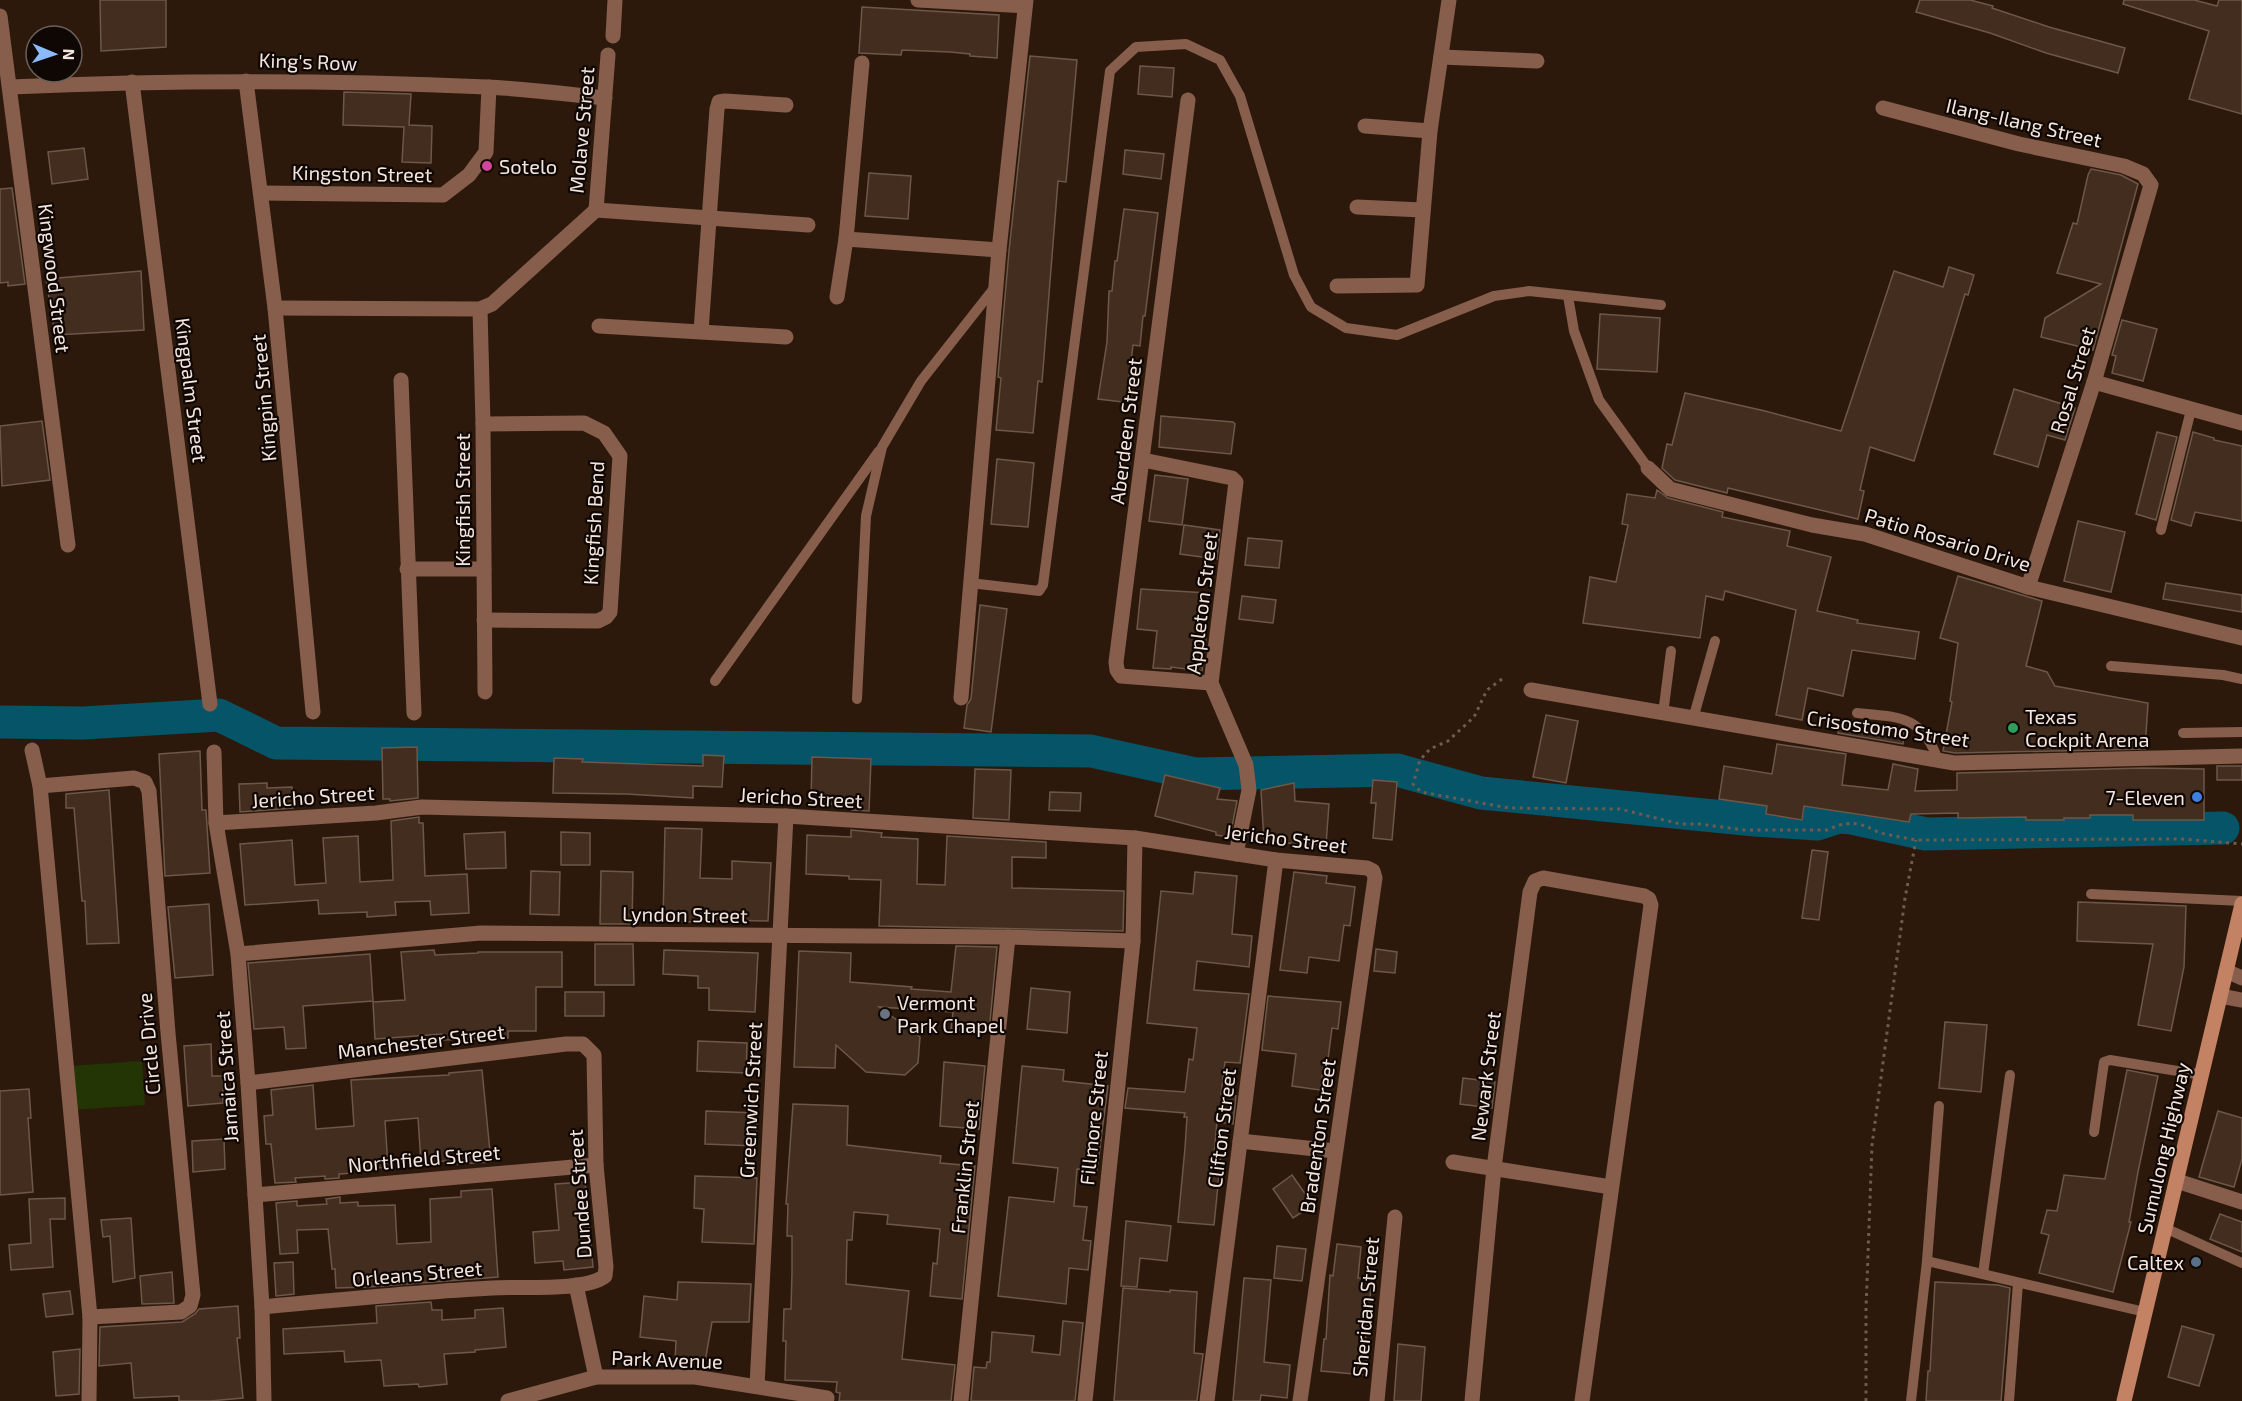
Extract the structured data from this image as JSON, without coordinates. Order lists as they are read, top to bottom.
{
  "streets": {
    "main road": ["Sumulong Highway"],
    "street": [
      "King's Row",
      "Ilang-Ilang Street",
      "Molave Street",
      "Kingston Street",
      "Kingwood Street",
      "Rosal Street",
      "Kingpalm Street",
      "Kingpin Street",
      "Aberdeen Street",
      "Kingfish Street",
      "Kingfish Bend",
      "Patio Rosario Drive",
      "Appleton Street",
      "Crisostomo Street",
      "Jericho Street",
      "Lyndon Street",
      "Manchester Street",
      "Circle Drive",
      "Newark Street",
      "Jamaica Street",
      "Greenwich Street",
      "Fillmore Street",
      "Clifton Street",
      "Bradenton Street",
      "Northfield Street",
      "Franklin Street",
      "Dundee Street",
      "Orleans Street",
      "Sheridan Street",
      "Park Avenue"
    ]
  },
  "crossings": [
    ["King's Row", "Molave Street"],
    ["King's Row", "Kingston Street"],
    ["King's Row", "Kingwood Street"],
    ["King's Row", "Kingpalm Street"],
    ["King's Row", "Kingpin Street"],
    ["Ilang-Ilang Street", "Rosal Street"],
    ["Kingston Street", "Kingpin Street"],
    ["Rosal Street", "Patio Rosario Drive"],
    ["Aberdeen Street", "Appleton Street"],
    ["Kingfish Street", "Kingfish Bend"],
    ["Appleton Street", "Jericho Street"],
    ["Jericho Street", "Jamaica Street"],
    ["Jericho Street", "Greenwich Street"],
    ["Jericho Street", "Fillmore Street"],
    ["Jericho Street", "Clifton Street"],
    ["Jericho Street", "Bradenton Street"],
    ["Lyndon Street", "Jamaica Street"],
    ["Lyndon Street", "Greenwich Street"],
    ["Lyndon Street", "Fillmore Street"],
    ["Lyndon Street", "Franklin Street"],
    ["Manchester Street", "Jamaica Street"],
    ["Manchester Street", "Dundee Street"],
    ["Jamaica Street", "Northfield Street"],
    ["Jamaica Street", "Orleans Street"],
    ["Greenwich Street", "Park Avenue"],
    ["Northfield Street", "Dundee Street"],
    ["Dundee Street", "Orleans Street"],
    ["Dundee Street", "Park Avenue"]
  ],
  "places": [
    "Sotelo",
    "Texas Cockpit Arena",
    "7-Eleven",
    "Vermont Park Chapel",
    "Caltex"
  ],
  "north": "right"
}
